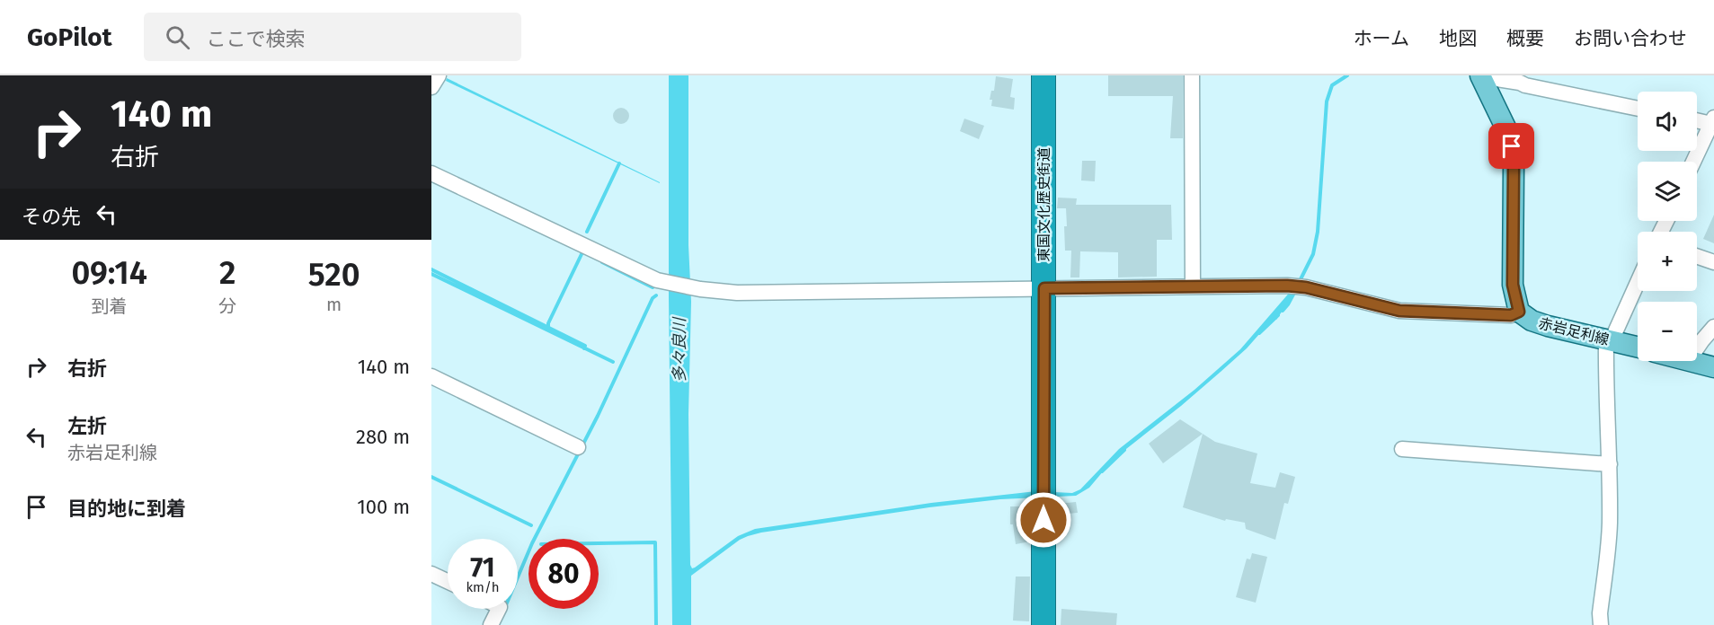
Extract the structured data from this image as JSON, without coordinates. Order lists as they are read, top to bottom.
{
  "streets": {
    "highway": ["東国文化歴史街道"],
    "main road": ["赤岩足利線"]
  },
  "water": ["多々良川"],
  "page": {
    "header": "GoPilot",
    "search": "ここで検索",
    "nav": [
      "ホーム",
      "地図",
      "概要",
      "お問い合わせ"
    ],
    "turn": ["140 m", "右折"],
    "map_buttons": ["+", "−"],
    "then": "その先",
    "eta": [
      "09:14",
      "到着",
      "2",
      "分",
      "520",
      "m"
    ],
    "list": [
      {
        "name": "右折",
        "value": "140 m"
      },
      {
        "name": "左折",
        "note": "赤岩足利線",
        "value": "280 m"
      },
      {
        "name": "目的地に到着",
        "value": "100 m"
      }
    ],
    "speed": "71 km/h",
    "limit": "80"
  }
}
